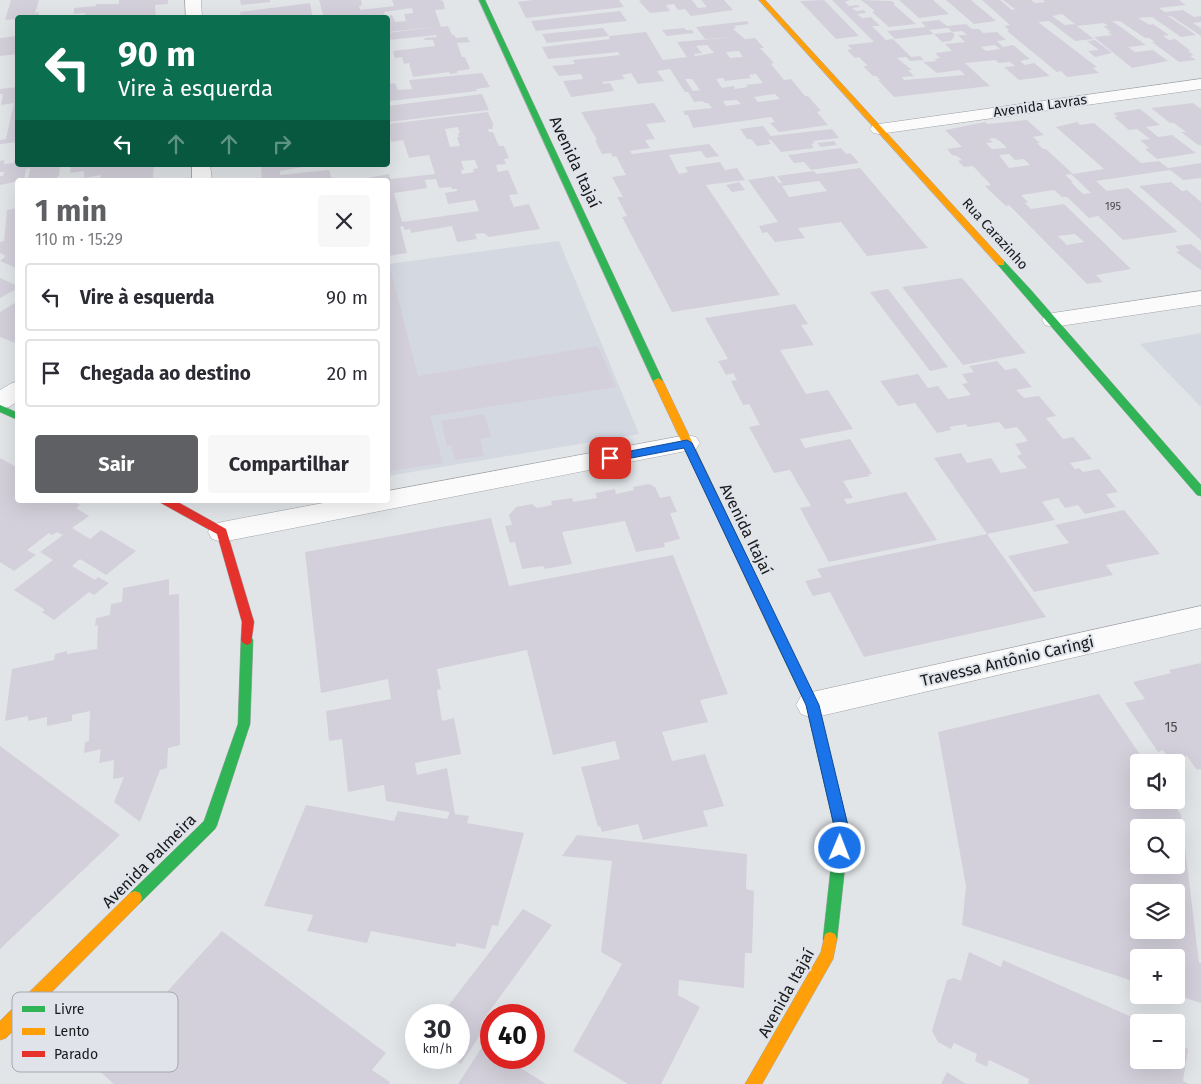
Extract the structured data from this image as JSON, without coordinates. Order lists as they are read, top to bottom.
{
  "streets": {
    "street": [
      "Avenida Lavras",
      "Avenida Itajaí",
      "Rua Carazinho",
      "Travessa Antônio Caringi",
      "Avenida Palmeira"
    ]
  },
  "crossings": [
    ["Avenida Lavras", "Rua Carazinho"],
    ["Avenida Itajaí", "Travessa Antônio Caringi"]
  ],
  "house_numbers": ["195", "15"],
  "legend": ["Livre", "Lento", "Parado"],
  "page": {
    "turn": ["90 m", "Vire à esquerda"],
    "heading": ["1 min", "110 m · 15:29"],
    "list": [
      {
        "name": "Vire à esquerda",
        "value": "90 m"
      },
      {
        "name": "Chegada ao destino",
        "value": "20 m"
      }
    ],
    "buttons": ["Sair", "Compartilhar"],
    "map_buttons": ["+", "−"],
    "speed": "30 km/h",
    "limit": "40"
  }
}
